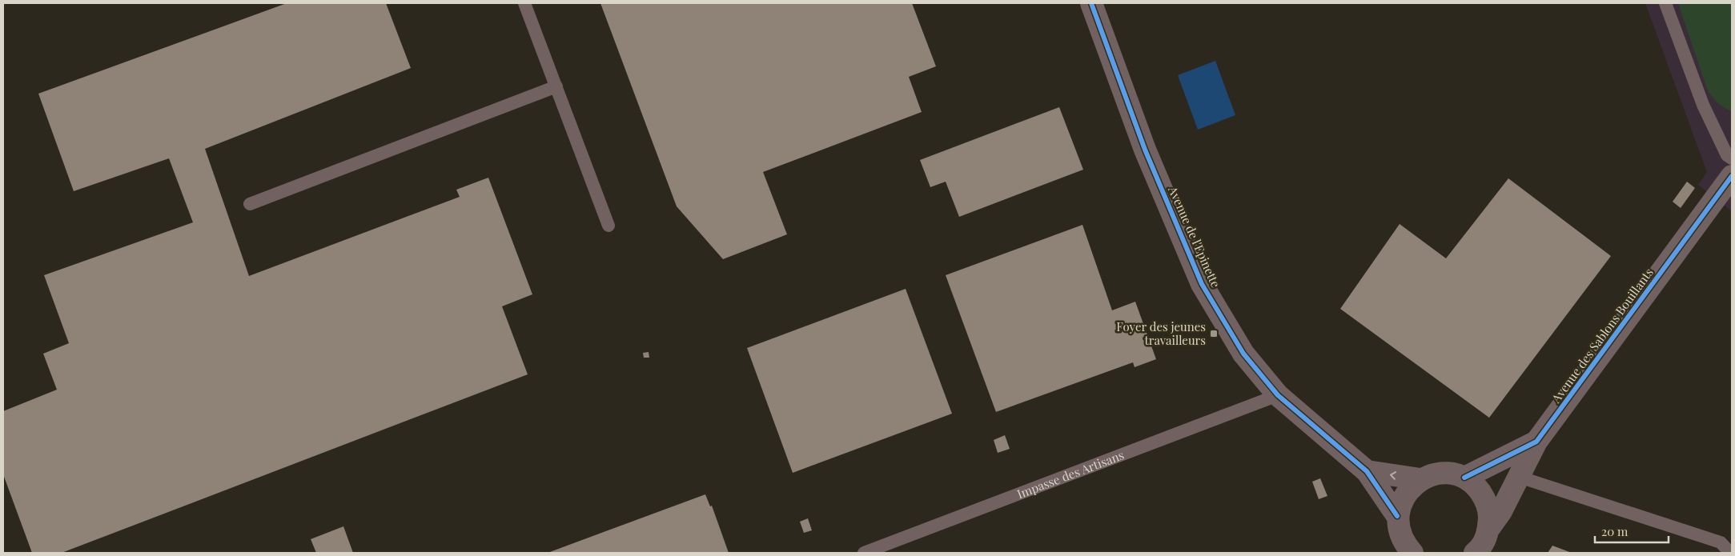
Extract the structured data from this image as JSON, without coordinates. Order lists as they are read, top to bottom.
{
  "streets": {
    "street": ["Avenue de l'Epinette", "Avenue des Sablons Bouillants"],
    "lane": ["Impasse des Artisans"]
  },
  "crossings": [
    ["Avenue de l'Epinette", "Impasse des Artisans"]
  ],
  "places": {
    "transit": ["Foyer des jeunes travailleurs"]
  },
  "scale_bar": "20 m"
}
